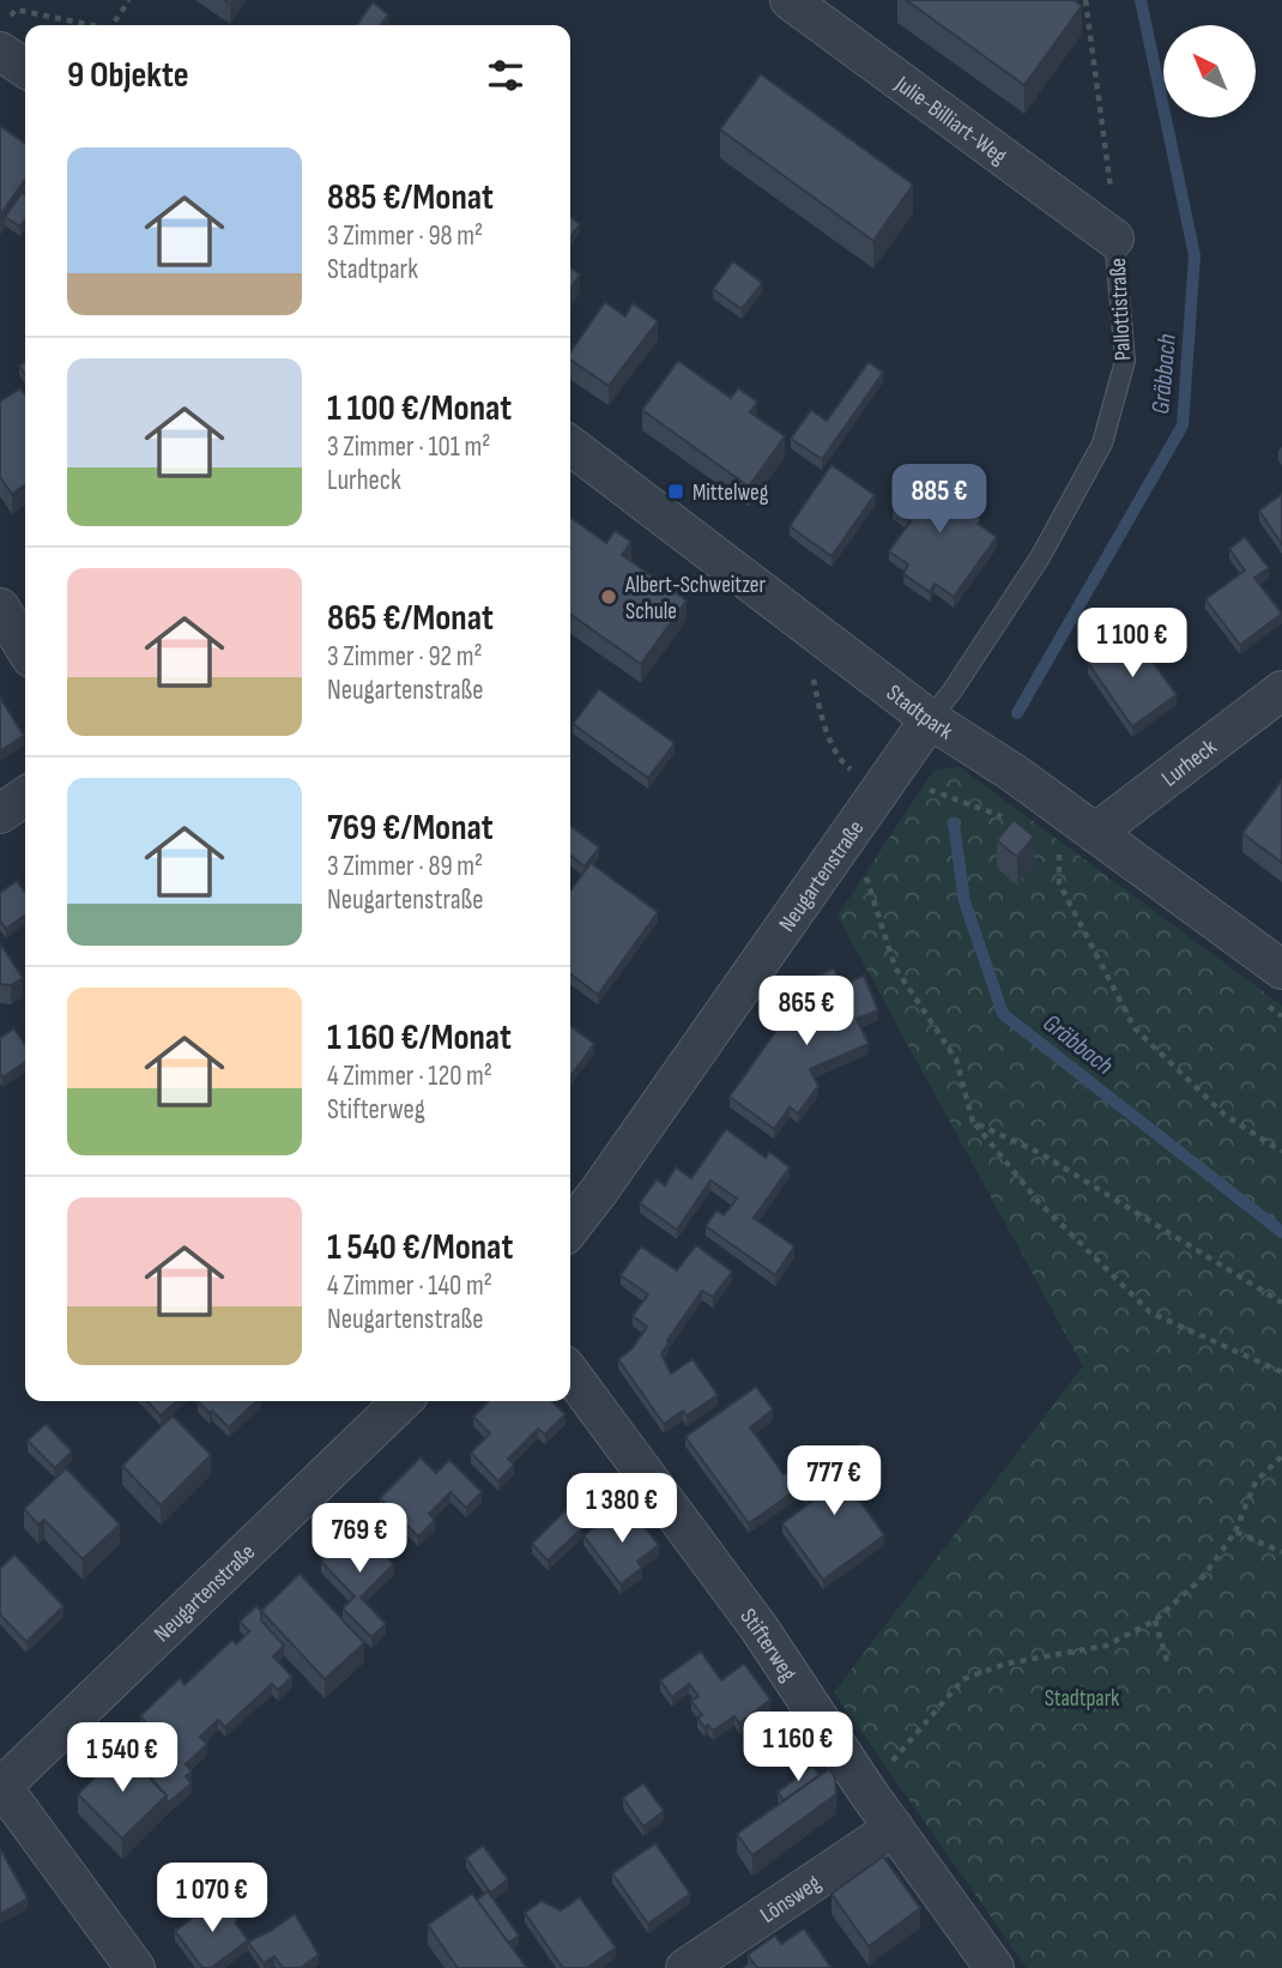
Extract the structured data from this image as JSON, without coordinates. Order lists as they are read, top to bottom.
{
  "streets": {
    "street": [
      "Julie-Billiart-Weg",
      "Stadtpark",
      "Lurheck",
      "Neugartenstraße",
      "Stifterweg",
      "Lönsweg"
    ],
    "lane": ["Pallottistraße"]
  },
  "crossings": [
    ["Julie-Billiart-Weg", "Pallottistraße"],
    ["Pallottistraße", "Stadtpark"],
    ["Pallottistraße", "Neugartenstraße"],
    ["Stadtpark", "Lurheck"],
    ["Stadtpark", "Neugartenstraße"],
    ["Stifterweg", "Lönsweg"]
  ],
  "water": ["Gräbbach"],
  "parks": ["Stadtpark"],
  "places": {
    "transit": ["Mittelweg"],
    "other": ["Albert-Schweitzer Schule"]
  },
  "north": "top left",
  "page": {
    "heading": "9 Objekte",
    "list": [
      {
        "name": "885 €/Monat",
        "note": "3 Zimmer · 98 m² · Stadtpark"
      },
      {
        "name": "1 100 €/Monat",
        "note": "3 Zimmer · 101 m² · Lurheck"
      },
      {
        "name": "865 €/Monat",
        "note": "3 Zimmer · 92 m² · Neugartenstraße"
      },
      {
        "name": "769 €/Monat",
        "note": "3 Zimmer · 89 m² · Neugartenstraße"
      },
      {
        "name": "1 160 €/Monat",
        "note": "4 Zimmer · 120 m² · Stifterweg"
      },
      {
        "name": "1 540 €/Monat",
        "note": "4 Zimmer · 140 m² · Neugartenstraße"
      }
    ],
    "price": [
      "885 €",
      "1 100 €",
      "865 €",
      "777 €",
      "1 380 €",
      "769 €",
      "1 160 €",
      "1 540 €",
      "1 070 €"
    ]
  }
}
